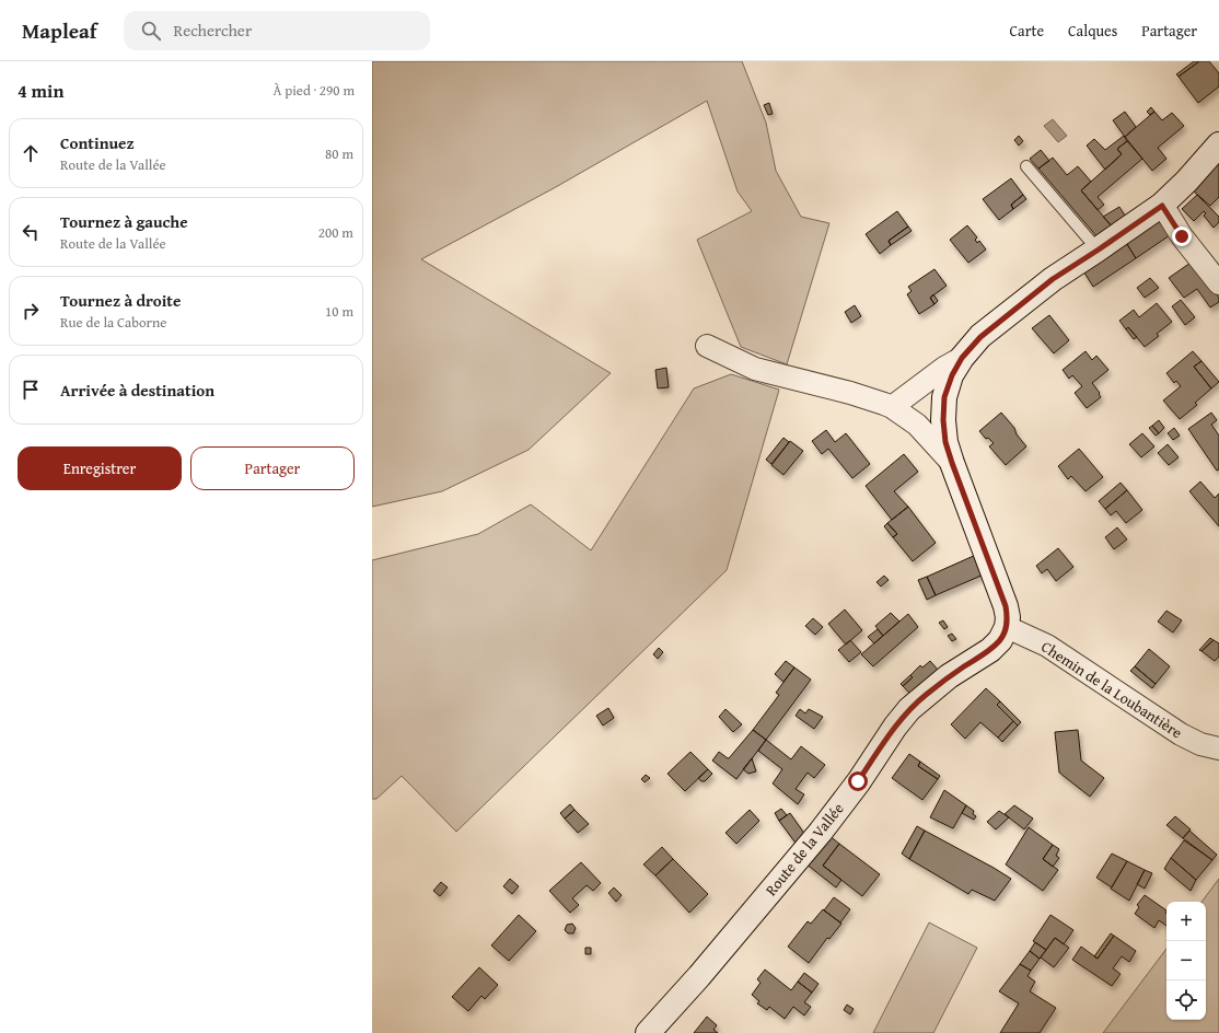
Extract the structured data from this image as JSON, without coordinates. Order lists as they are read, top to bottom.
{
  "streets": {
    "street": ["Chemin de la Loubantière", "Route de la Vallée"]
  },
  "crossings": [
    ["Chemin de la Loubantière", "Route de la Vallée"]
  ],
  "page": {
    "header": "Mapleaf",
    "search": "Rechercher",
    "nav": ["Carte", "Calques", "Partager"],
    "heading": ["4 min", "À pied · 290 m"],
    "list": [
      ["Continuez", "Route de la Vallée", "80 m"],
      ["Tournez à gauche", "Route de la Vallée", "200 m"],
      ["Tournez à droite", "Rue de la Caborne", "10 m"],
      "Arrivée à destination"
    ],
    "buttons": ["Enregistrer", "Partager"],
    "map_buttons": ["+", "−"]
  }
}
